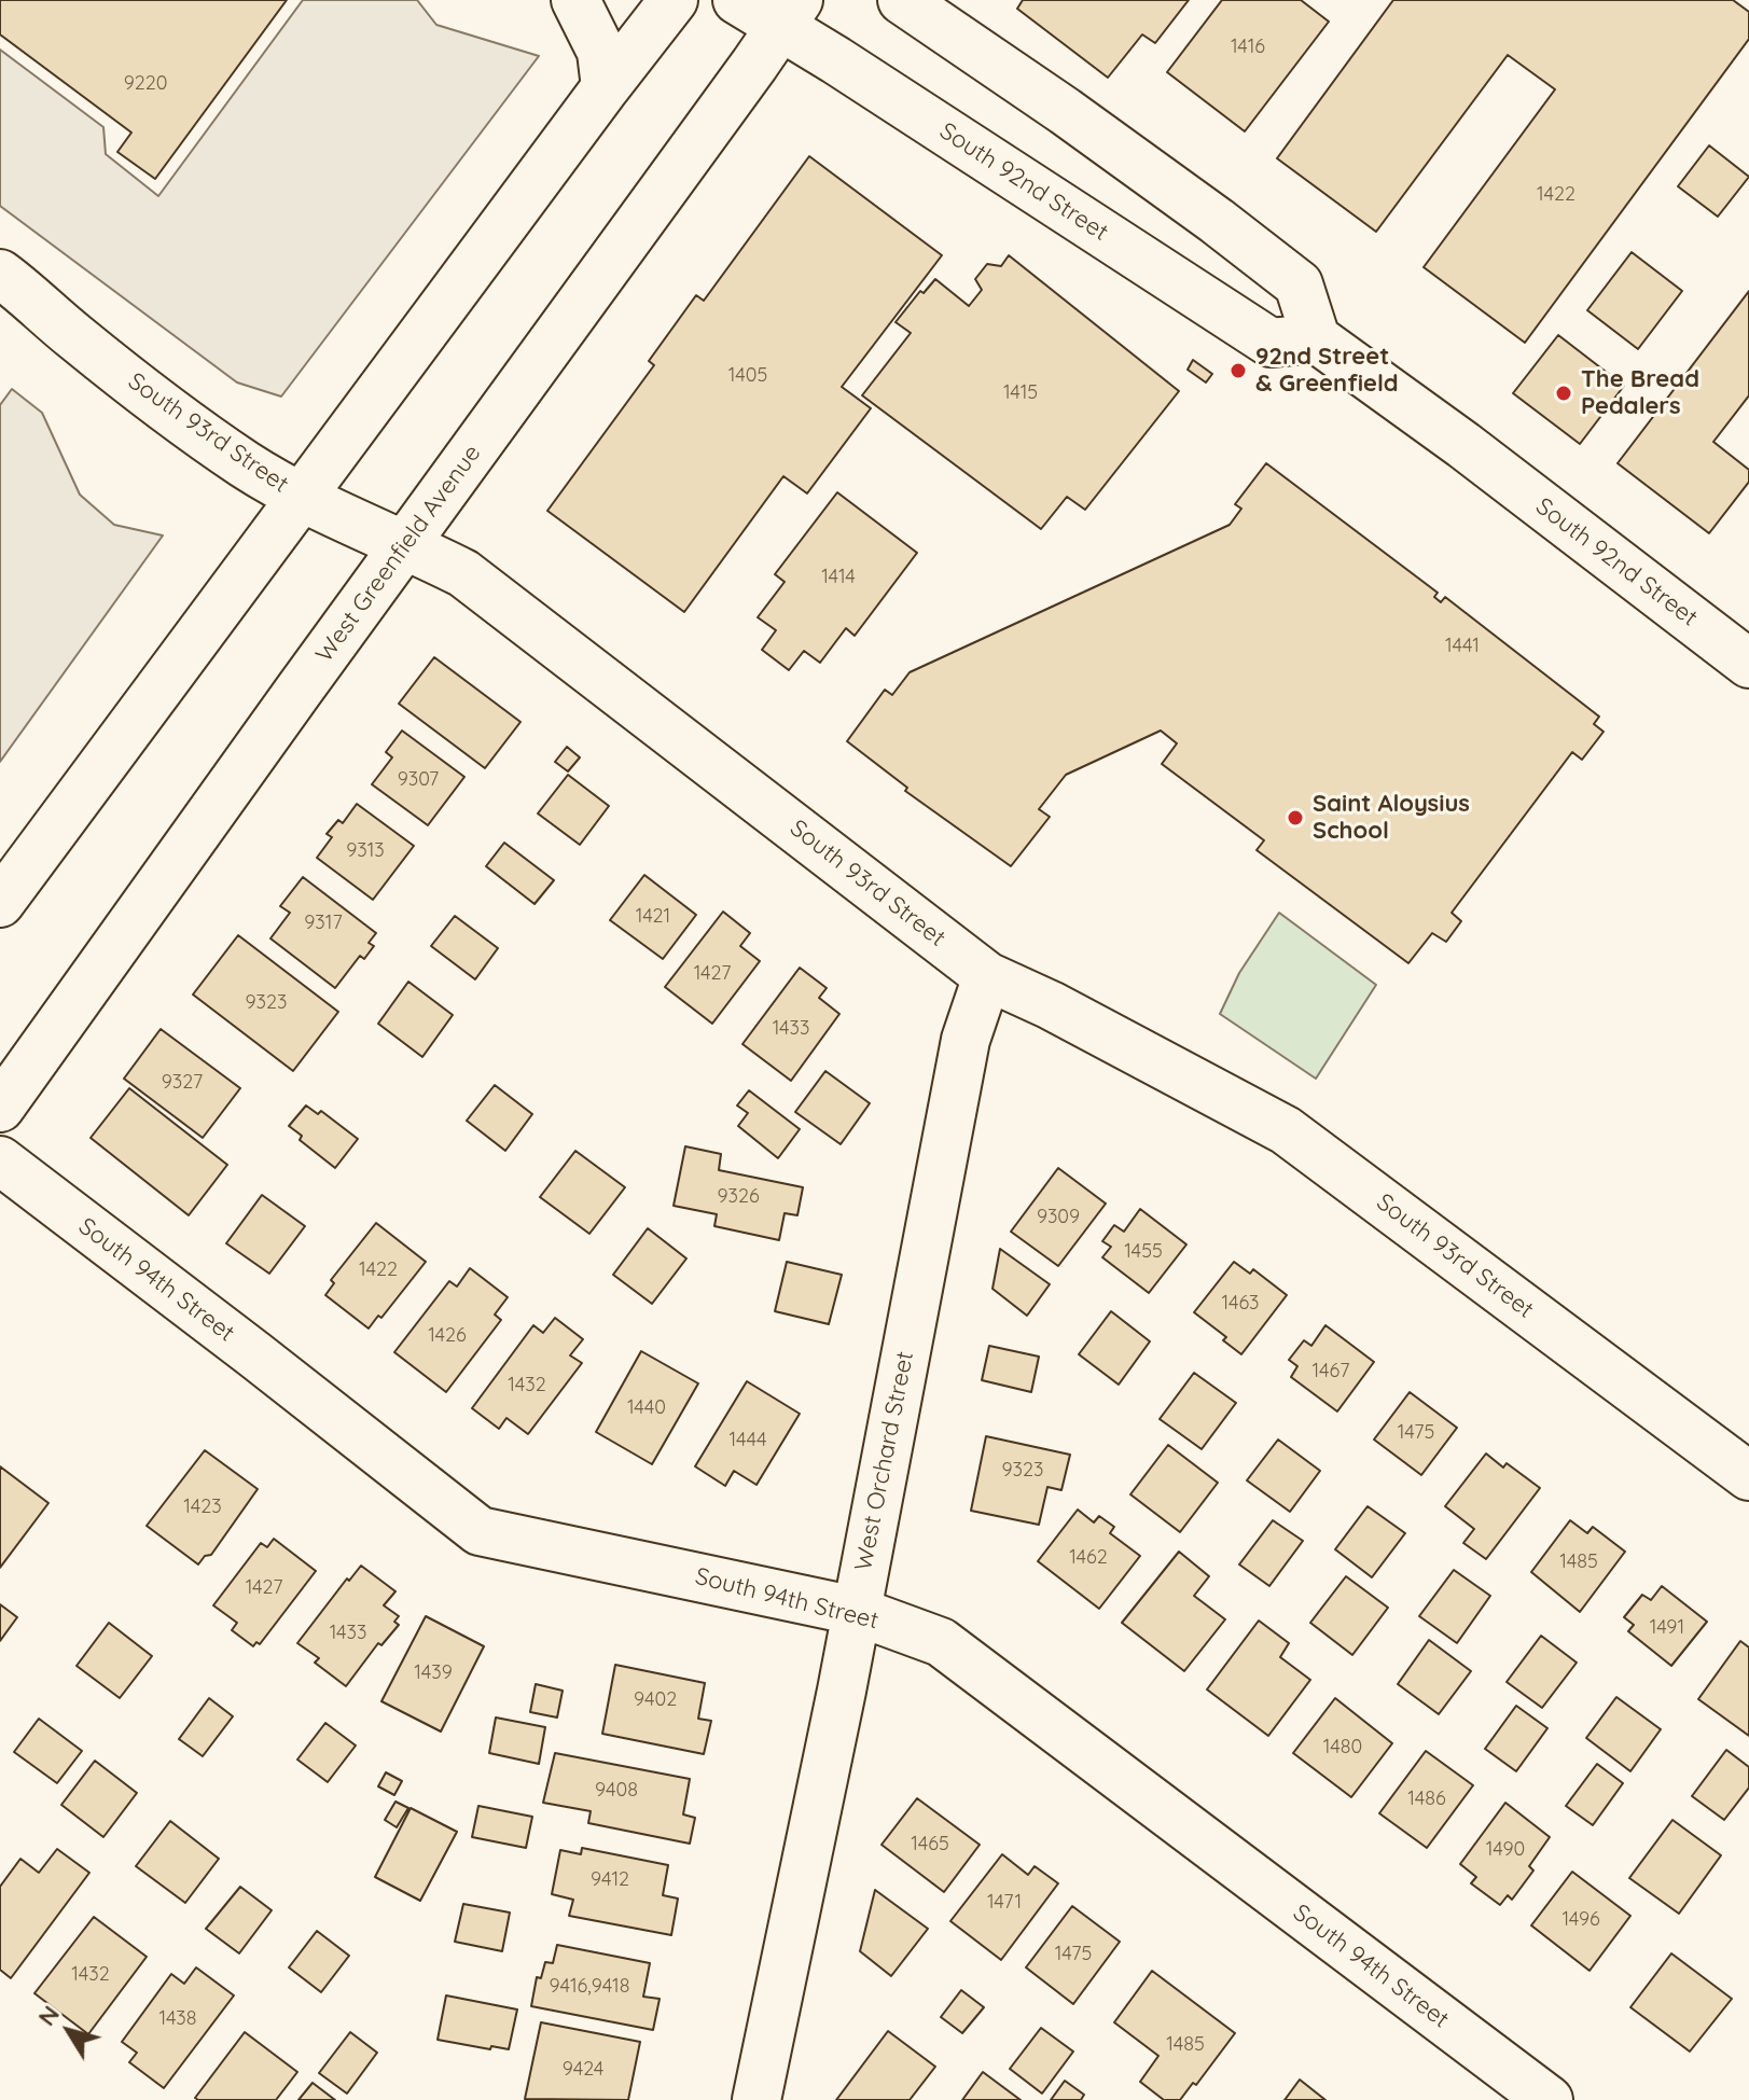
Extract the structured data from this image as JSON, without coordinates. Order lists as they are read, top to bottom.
{
  "streets": {
    "street": [
      "South 92nd Street",
      "South 93rd Street",
      "West Greenfield Avenue",
      "South 94th Street",
      "West Orchard Street"
    ]
  },
  "crossings": [
    ["South 92nd Street", "West Greenfield Avenue"],
    ["South 93rd Street", "West Greenfield Avenue"],
    ["South 93rd Street", "West Orchard Street"],
    ["South 94th Street", "West Orchard Street"]
  ],
  "places": ["92nd Street & Greenfield", "The Bread Pedalers", "Saint Aloysius School"],
  "house_numbers": [
    "1416",
    "9220",
    "1422",
    "1405",
    "1415",
    "1414",
    "1441",
    "9307",
    "9313",
    "1421",
    "9317",
    "1427",
    "9323",
    "1433",
    "9327",
    "9326",
    "9309",
    "1455",
    "1422",
    "1463",
    "1426",
    "1467",
    "1432",
    "1440",
    "1475",
    "1444",
    "9323",
    "1423",
    "1462",
    "1485",
    "1427",
    "1491",
    "1433",
    "1439",
    "9402",
    "1480",
    "9408",
    "1486",
    "1465",
    "1490",
    "9412",
    "1471",
    "1496",
    "1475",
    "1432",
    "9416,9418",
    "1438",
    "1485",
    "9424"
  ],
  "north": "top left"
}
